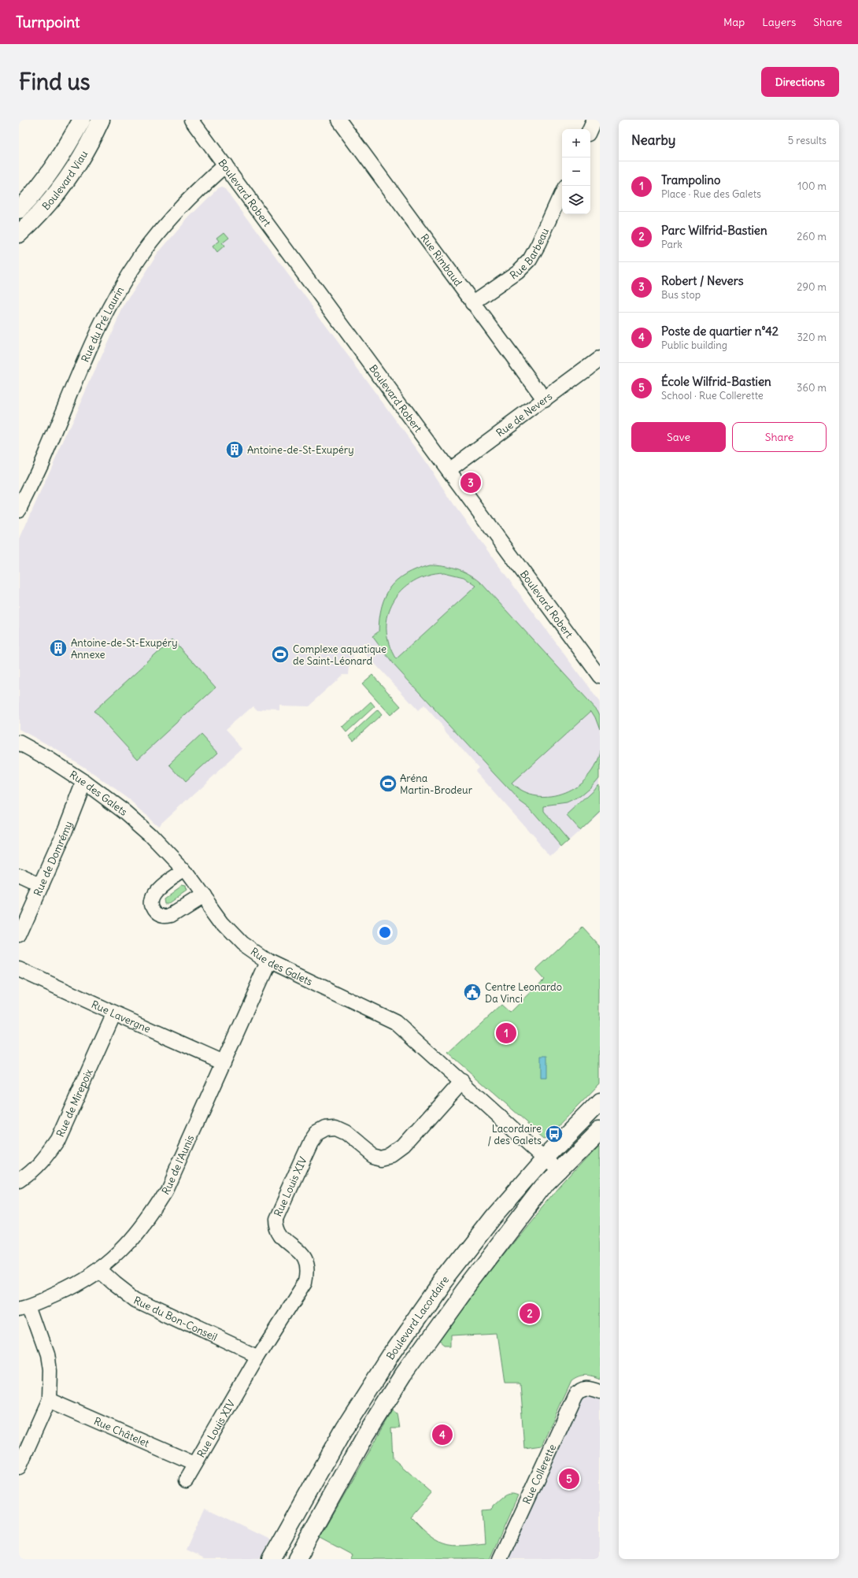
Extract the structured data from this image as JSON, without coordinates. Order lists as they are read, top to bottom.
{
  "streets": {
    "main road": ["Boulevard Viau", "Boulevard Lacordaire"],
    "street": [
      "Boulevard Robert",
      "Rue Barbeau",
      "Rue Rimbaud",
      "Rue du Pré Laurin",
      "Rue de Nevers",
      "Rue des Galets",
      "Rue de Domrémy",
      "Rue Lavergne",
      "Rue de Mirepoix",
      "Rue de l'Aunis",
      "Rue Louis XIV",
      "Rue du Bon-Conseil",
      "Rue Châtelet",
      "Rue Collerette"
    ]
  },
  "crossings": [
    ["Boulevard Robert", "Rue du Pré Laurin"],
    ["Boulevard Robert", "Rue de Nevers"],
    ["Rue Barbeau", "Rue Rimbaud"],
    ["Rue Rimbaud", "Rue de Nevers"],
    ["Rue des Galets", "Rue de Domrémy"],
    ["Rue des Galets", "Rue de l'Aunis"],
    ["Rue des Galets", "Rue Louis XIV"],
    ["Rue des Galets", "Boulevard Lacordaire"],
    ["Rue Lavergne", "Rue de Mirepoix"],
    ["Rue Lavergne", "Rue de l'Aunis"],
    ["Rue de l'Aunis", "Rue du Bon-Conseil"],
    ["Rue Louis XIV", "Rue du Bon-Conseil"],
    ["Rue Louis XIV", "Rue Châtelet"]
  ],
  "places": {
    "building": ["Antoine-de-St-Exupéry", "Antoine-de-St-Exupéry Annexe"],
    "sports": ["Complexe aquatique de Saint-Léonard", "Aréna Martin-Brodeur"],
    "public building": ["Centre Leonardo Da Vinci"],
    "bus stop": ["Lacordaire / des Galets"]
  },
  "page": {
    "header": "Turnpoint",
    "nav": ["Map", "Layers", "Share"],
    "buttons": [
      "Directions",
      ["Save", "Share"]
    ],
    "title": "Find us",
    "heading": ["Nearby", "5 results"],
    "map_buttons": ["+", "−"],
    "list": [
      {
        "mark": "1",
        "name": "Trampolino",
        "note": "Place · Rue des Galets",
        "value": "100 m"
      },
      {
        "mark": "2",
        "name": "Parc Wilfrid-Bastien",
        "note": "Park",
        "value": "260 m"
      },
      {
        "mark": "3",
        "name": "Robert / Nevers",
        "note": "Bus stop",
        "value": "290 m"
      },
      {
        "mark": "4",
        "name": "Poste de quartier n°42",
        "note": "Public building",
        "value": "320 m"
      },
      {
        "mark": "5",
        "name": "École Wilfrid-Bastien",
        "note": "School · Rue Collerette",
        "value": "360 m"
      }
    ],
    "pins": [
      "3",
      "1",
      "2",
      "4",
      "5"
    ]
  }
}
